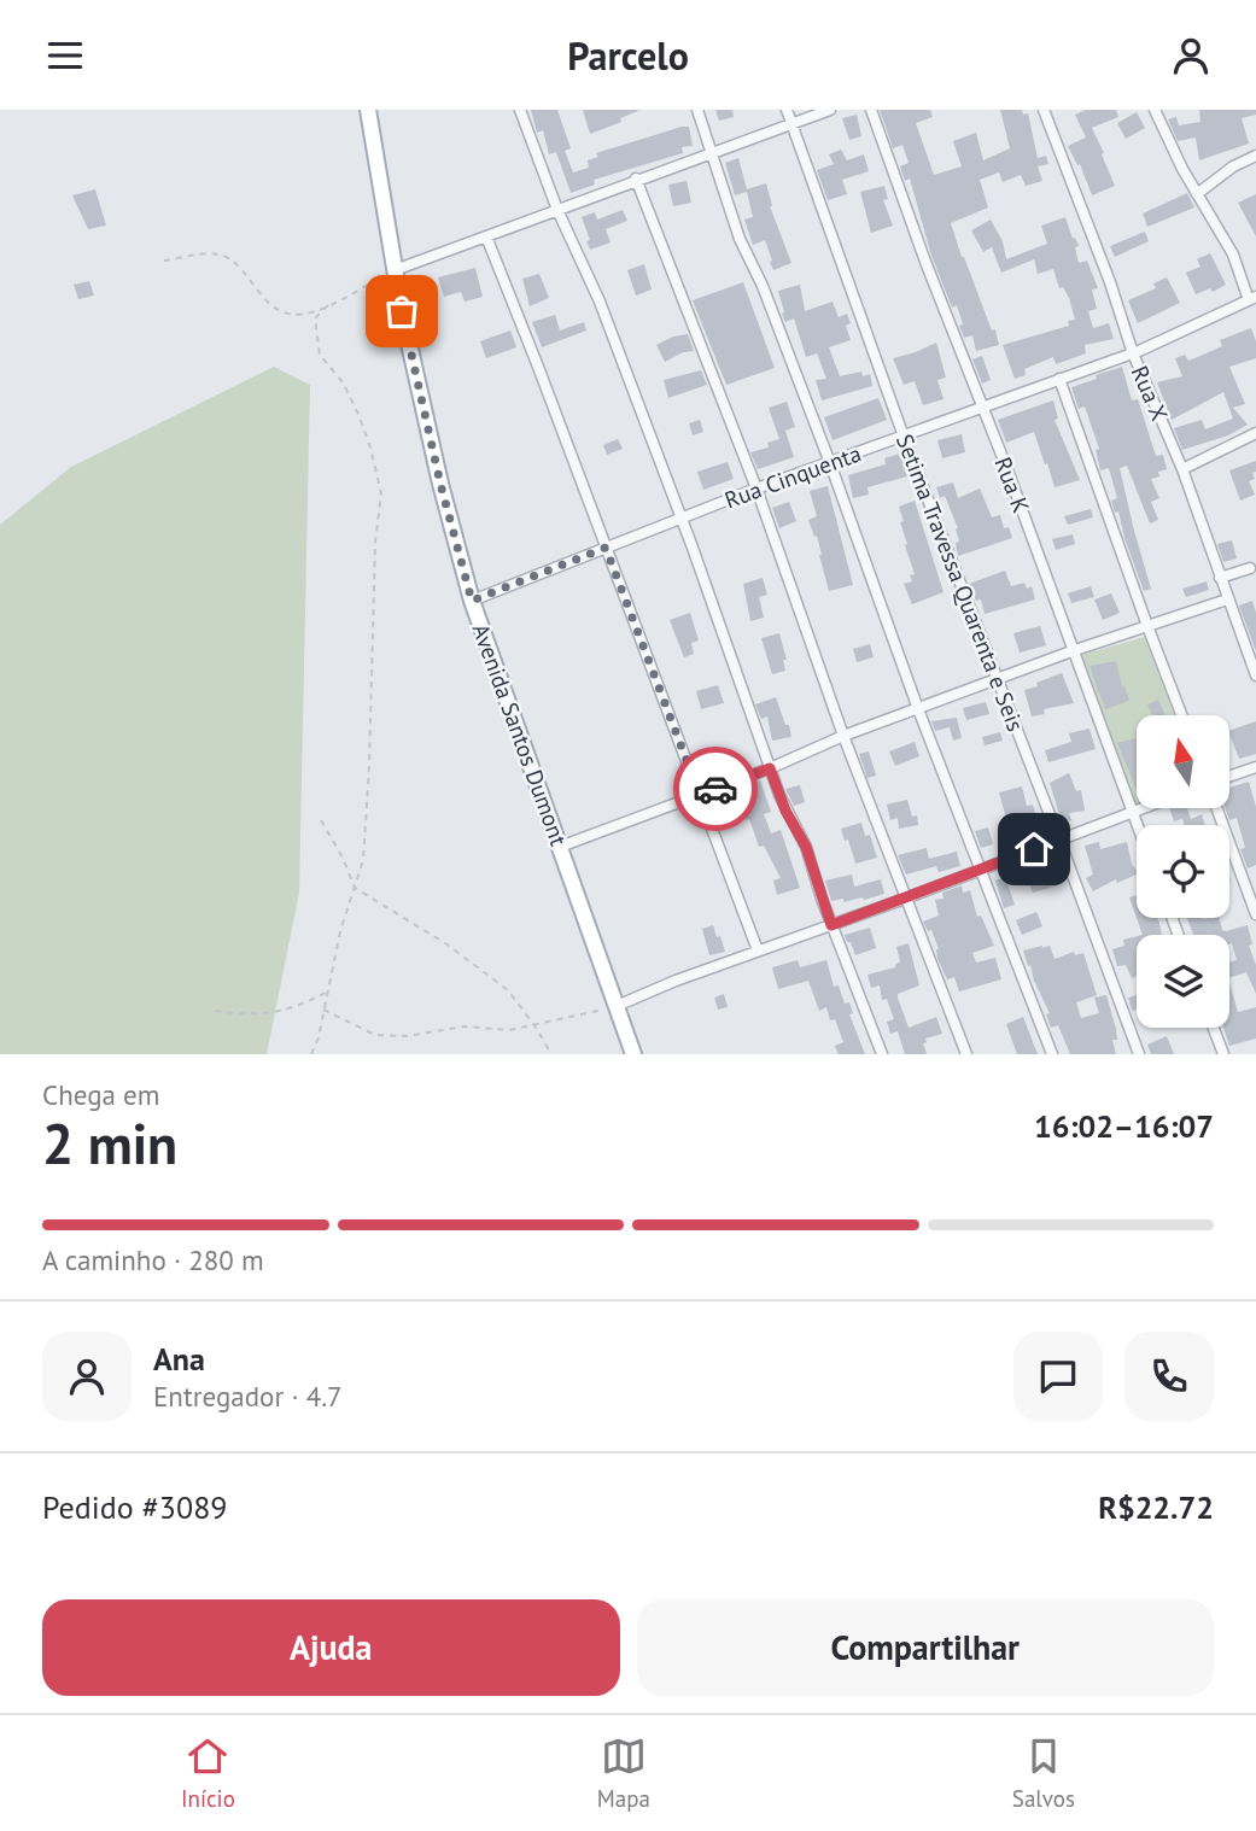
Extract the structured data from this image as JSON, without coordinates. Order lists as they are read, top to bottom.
{
  "streets": {
    "main road": ["Avenida Santos Dumont"],
    "street": [
      "Rua X",
      "Rua Cinquenta",
      "Rua K",
      "Setima Travessa Quarenta e Seis"
    ]
  },
  "crossings": [
    ["Rua X", "Rua Cinquenta"],
    ["Rua Cinquenta", "Rua K"],
    ["Rua Cinquenta", "Setima Travessa Quarenta e Seis"],
    ["Rua Cinquenta", "Avenida Santos Dumont"]
  ],
  "north": "top",
  "page": {
    "header": "Parcelo",
    "heading": ["2 min", "Chega em", "16:02–16:07"],
    "panel": [
      "Ana",
      "Entregador · 4.7",
      "Pedido #3089",
      "R$22.72"
    ],
    "bar": "A caminho · 280 m",
    "buttons": ["Ajuda", "Compartilhar"],
    "tabs": ["Início", "Mapa", "Salvos"]
  }
}
